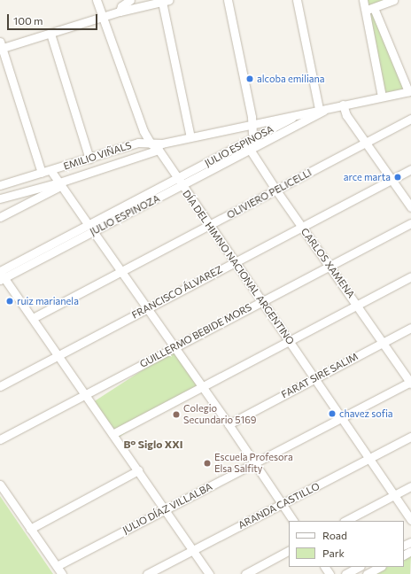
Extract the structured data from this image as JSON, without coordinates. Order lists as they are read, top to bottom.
{
  "streets": {
    "street": [
      "JULIO ESPINOSA",
      "EMILIO VIÑALS",
      "OLIVIERO PELICELLI",
      "JULIO ESPINOZA",
      "CARLOS XAMENA",
      "DÍA DEL HIMNO NACIONAL ARGENTINO",
      "FRANCISCO ÁLVAREZ",
      "GUILLERMO BEBIDE MORS",
      "FARAT SIRE SALIM",
      "ARANDA CASTILLO",
      "JULIO DÍAZ VILLALBA"
    ]
  },
  "crossings": [
    ["JULIO ESPINOSA", "EMILIO VIÑALS"],
    ["JULIO ESPINOSA", "JULIO ESPINOZA"],
    ["JULIO ESPINOSA", "CARLOS XAMENA"],
    ["EMILIO VIÑALS", "DÍA DEL HIMNO NACIONAL ARGENTINO"],
    ["OLIVIERO PELICELLI", "CARLOS XAMENA"],
    ["OLIVIERO PELICELLI", "DÍA DEL HIMNO NACIONAL ARGENTINO"],
    ["JULIO ESPINOZA", "CARLOS XAMENA"],
    ["JULIO ESPINOZA", "DÍA DEL HIMNO NACIONAL ARGENTINO"],
    ["CARLOS XAMENA", "FRANCISCO ÁLVAREZ"],
    ["CARLOS XAMENA", "GUILLERMO BEBIDE MORS"],
    ["CARLOS XAMENA", "FARAT SIRE SALIM"],
    ["CARLOS XAMENA", "JULIO DÍAZ VILLALBA"],
    ["DÍA DEL HIMNO NACIONAL ARGENTINO", "FRANCISCO ÁLVAREZ"],
    ["DÍA DEL HIMNO NACIONAL ARGENTINO", "GUILLERMO BEBIDE MORS"],
    ["DÍA DEL HIMNO NACIONAL ARGENTINO", "FARAT SIRE SALIM"],
    ["DÍA DEL HIMNO NACIONAL ARGENTINO", "ARANDA CASTILLO"],
    ["DÍA DEL HIMNO NACIONAL ARGENTINO", "JULIO DÍAZ VILLALBA"]
  ],
  "districts": ["B° Siglo XXI"],
  "places": [
    "alcoba emiliana",
    "arce marta",
    "ruiz marianela",
    "chavez sofia",
    "Colegio Secundario 5169",
    "Escuela Profesora Elsa Salfity"
  ],
  "legend": ["Road", "Park"],
  "scale_bar": "100 m"
}
